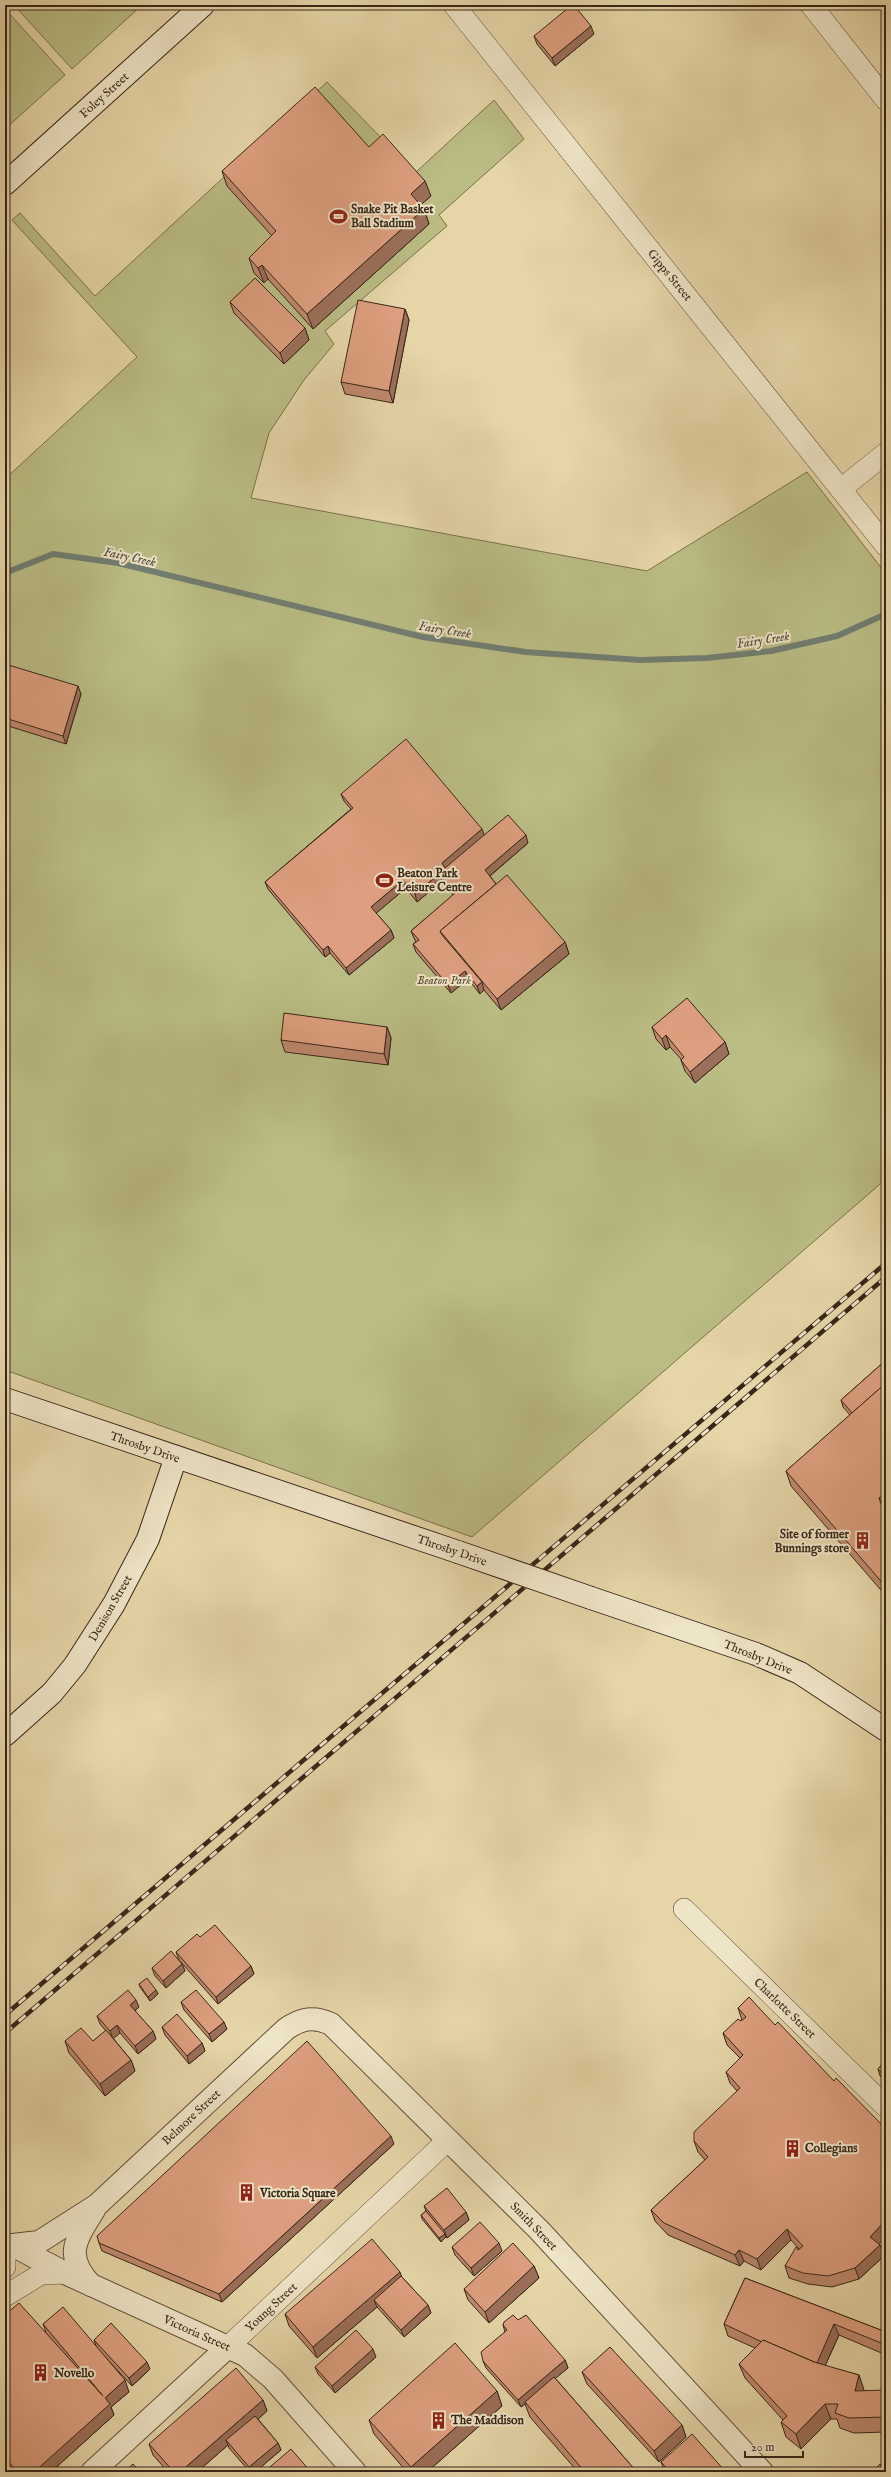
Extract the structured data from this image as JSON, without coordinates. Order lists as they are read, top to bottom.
{
  "streets": {
    "street": [
      "Foley Street",
      "Gipps Street",
      "Throsby Drive",
      "Denison Street",
      "Charlotte Street",
      "Belmore Street",
      "Smith Street",
      "Young Street",
      "Victoria Street"
    ]
  },
  "crossings": [
    ["Throsby Drive", "Denison Street"],
    ["Belmore Street", "Smith Street"],
    ["Belmore Street", "Victoria Street"],
    ["Smith Street", "Young Street"],
    ["Young Street", "Victoria Street"]
  ],
  "water": ["Fairy Creek"],
  "parks": ["Beaton Park"],
  "places": {
    "sports": ["Snake Pit Basket Ball Stadium", "Beaton Park Leisure Centre"],
    "building": [
      "Site of former Bunnings store",
      "Collegians",
      "Victoria Square",
      "Novello",
      "The Maddison"
    ]
  },
  "scale_bar": "20 m"
}
